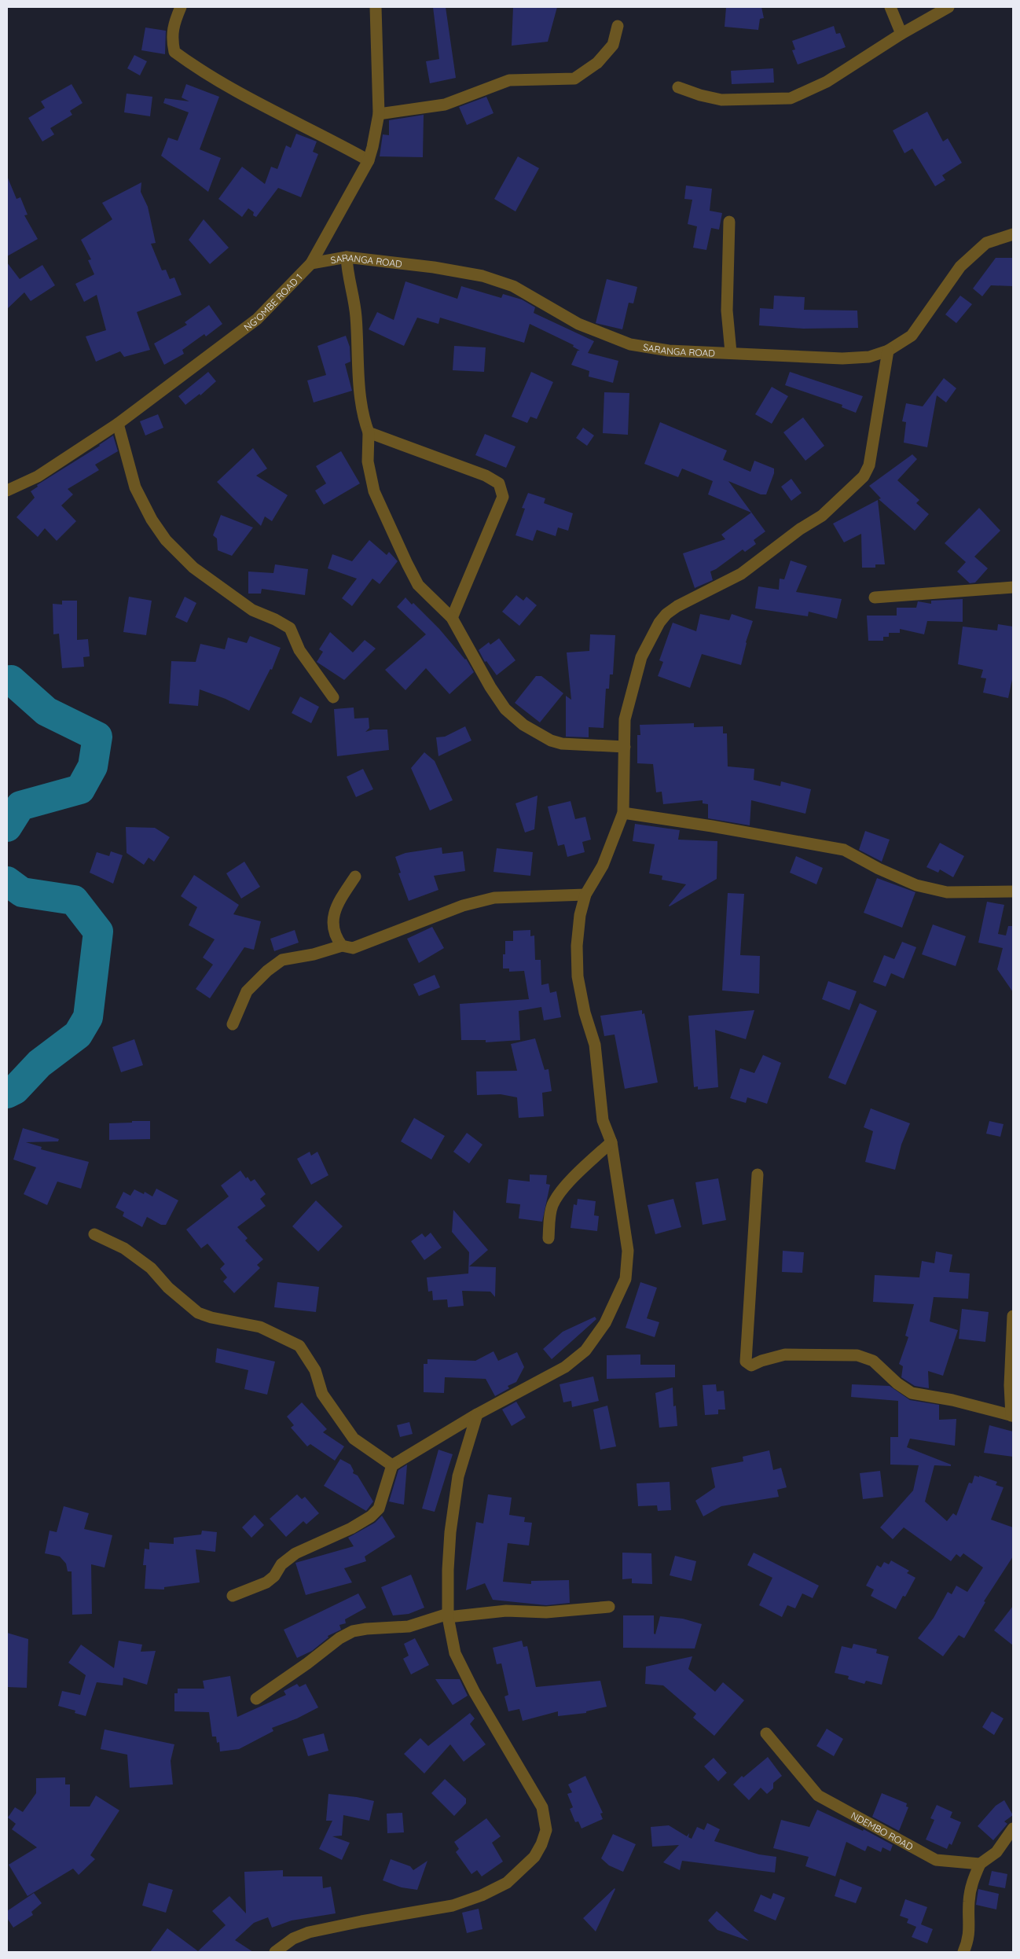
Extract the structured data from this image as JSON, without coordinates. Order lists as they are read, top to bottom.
{
  "streets": {
    "street": ["SARANGA ROAD", "NG’OMBE ROAD 1", "NDEMBO ROAD"]
  },
  "crossings": [
    ["SARANGA ROAD", "NG’OMBE ROAD 1"]
  ]
}
